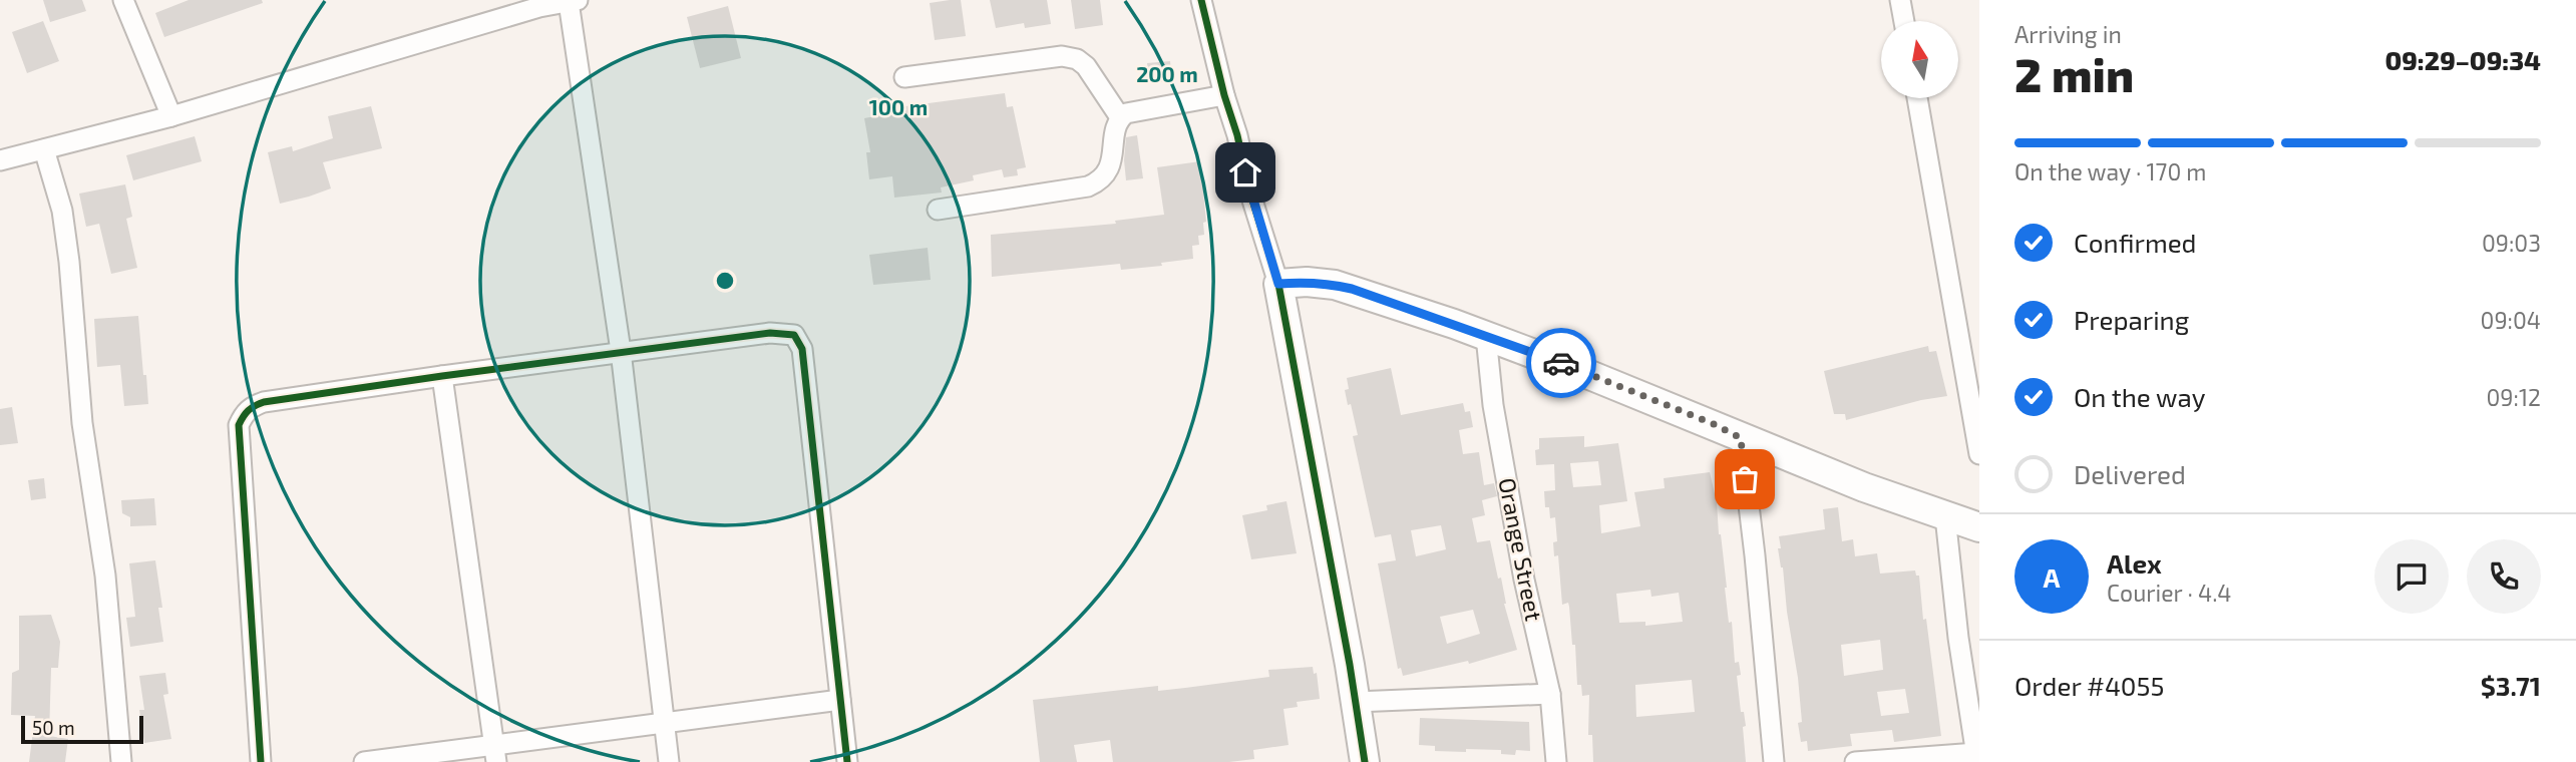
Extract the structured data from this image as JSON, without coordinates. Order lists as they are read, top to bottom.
{
  "streets": {
    "street": ["Orange Street"]
  },
  "scale_bar": "50 m",
  "north": "top",
  "page": {
    "heading": ["2 min", "Arriving in", "09:29–09:34"],
    "panel": [
      "Alex",
      "Courier · 4.4",
      "Order #4055",
      "$3.71"
    ],
    "bar": "On the way · 170 m",
    "list": [
      ["Confirmed", "09:03"],
      ["Preparing", "09:04"],
      ["On the way", "09:12"],
      "Delivered"
    ],
    "round": "A",
    "scale": "50 m"
  },
  "rings": ["200 m", "100 m"]
}
